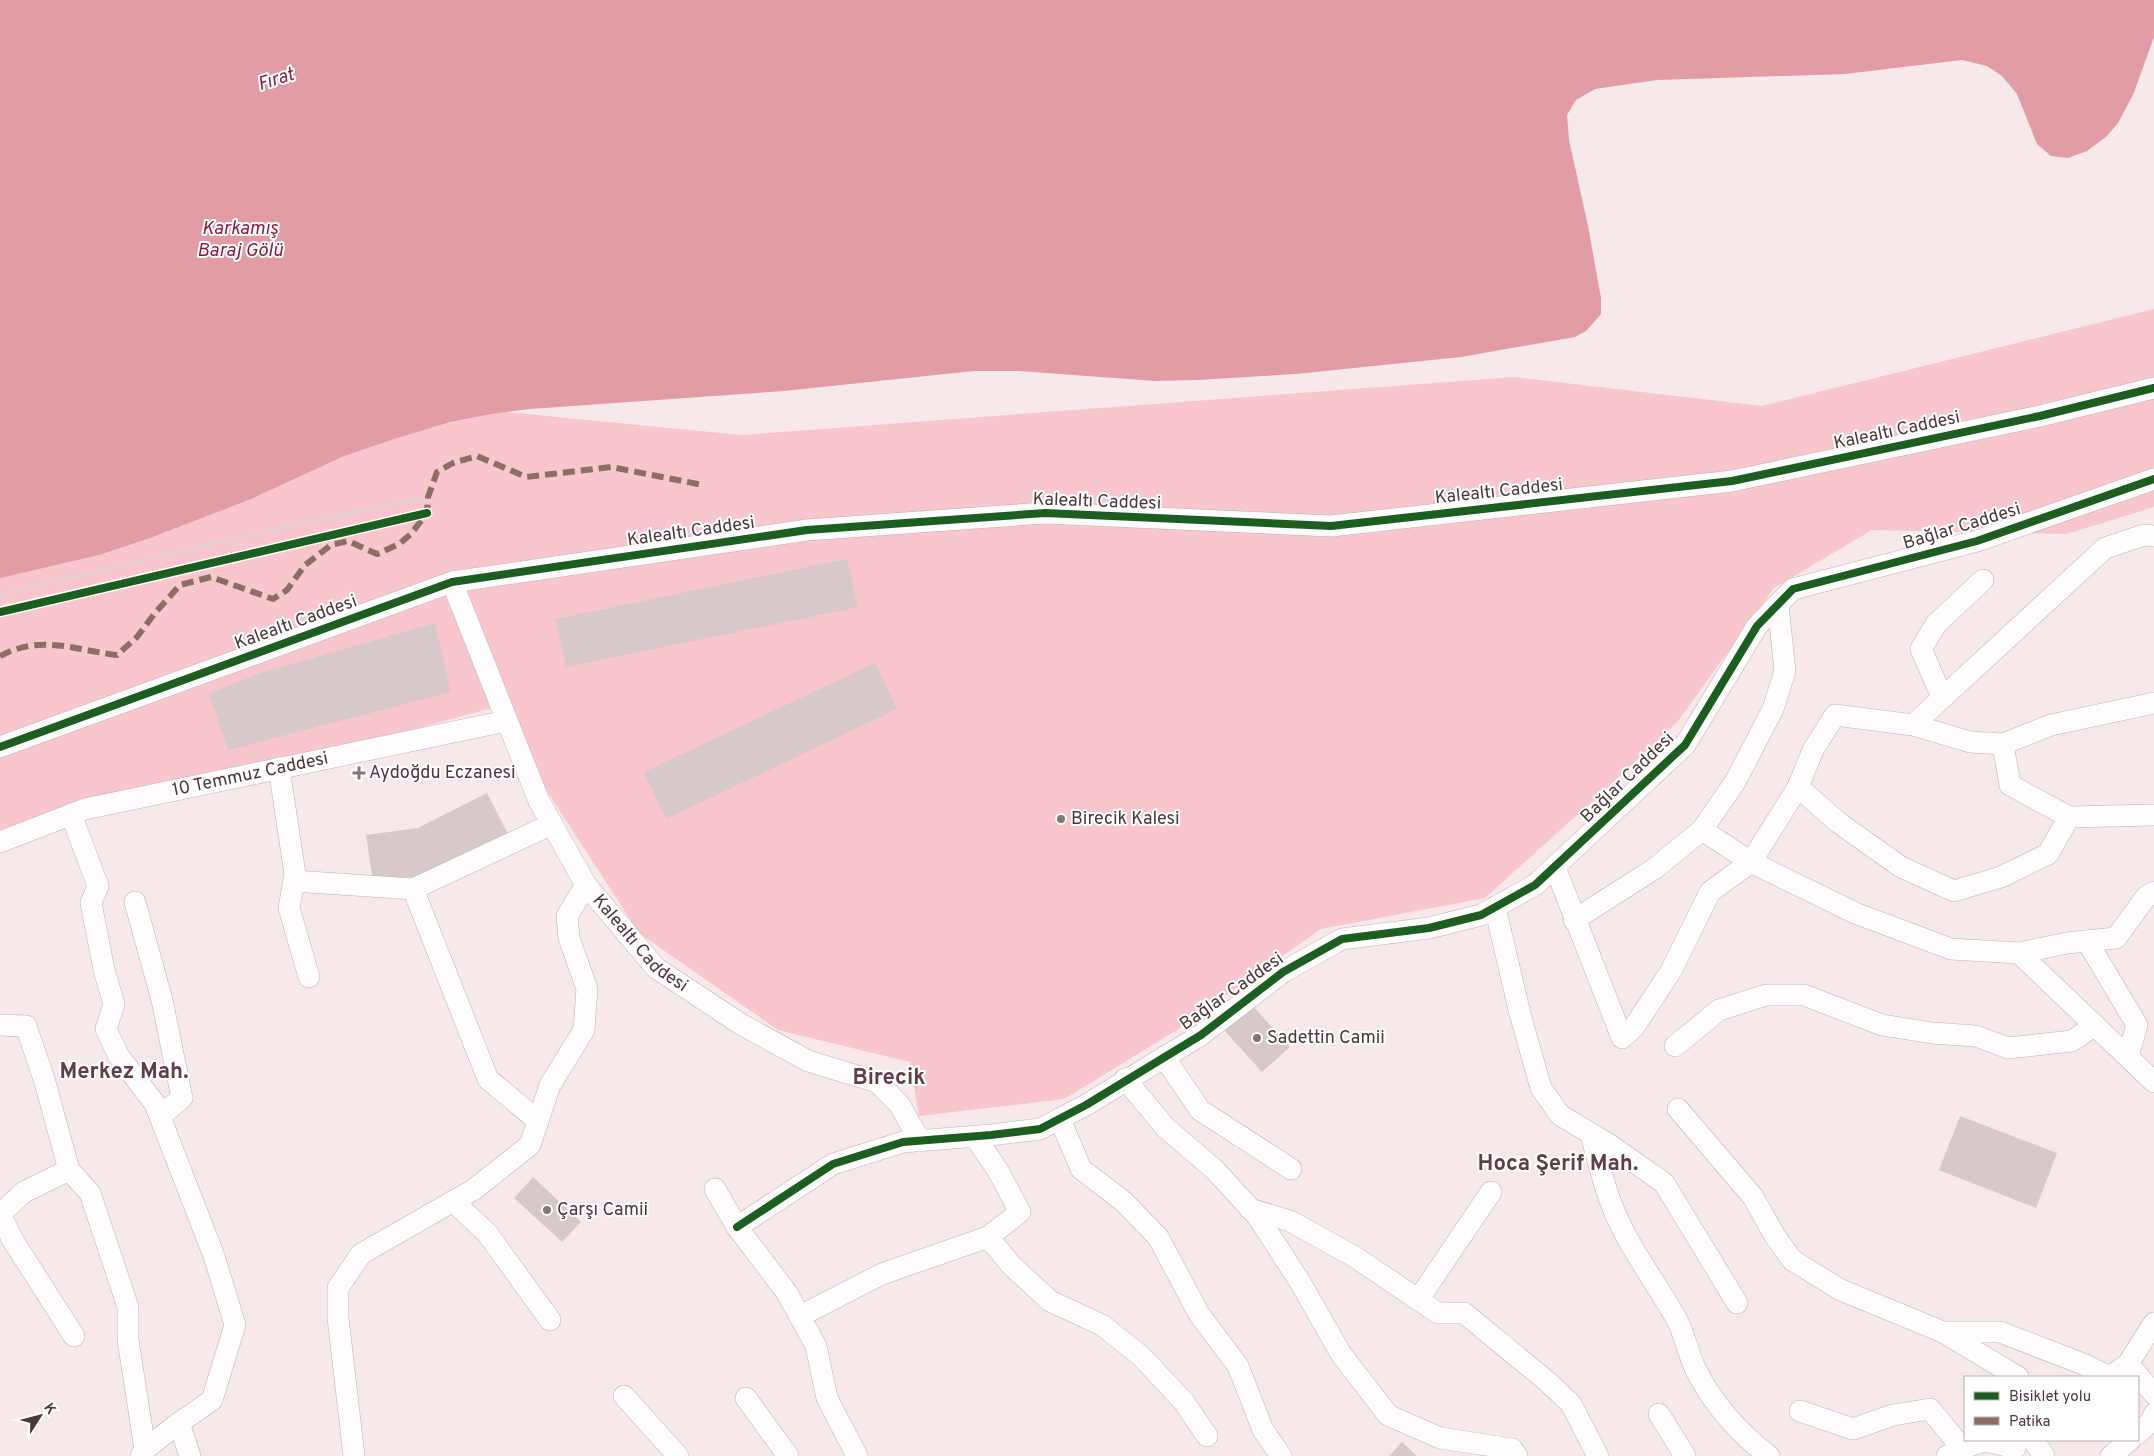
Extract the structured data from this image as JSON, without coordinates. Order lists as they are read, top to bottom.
{
  "streets": {
    "street": ["Kalealtı Caddesi", "Bağlar Caddesi", "10 Temmuz Caddesi"]
  },
  "crossings": [
    ["Kalealtı Caddesi", "Bağlar Caddesi"],
    ["Kalealtı Caddesi", "10 Temmuz Caddesi"]
  ],
  "districts": ["Merkez Mah.", "Birecik", "Hoca Şerif Mah."],
  "water": ["Fırat", "Karkamış Baraj Gölü"],
  "places": {
    "health": ["Aydoğdu Eczanesi"],
    "other": ["Birecik Kalesi", "Sadettin Camii", "Çarşı Camii"]
  },
  "legend": ["Bisiklet yolu", "Patika"],
  "north": "top right"
}
